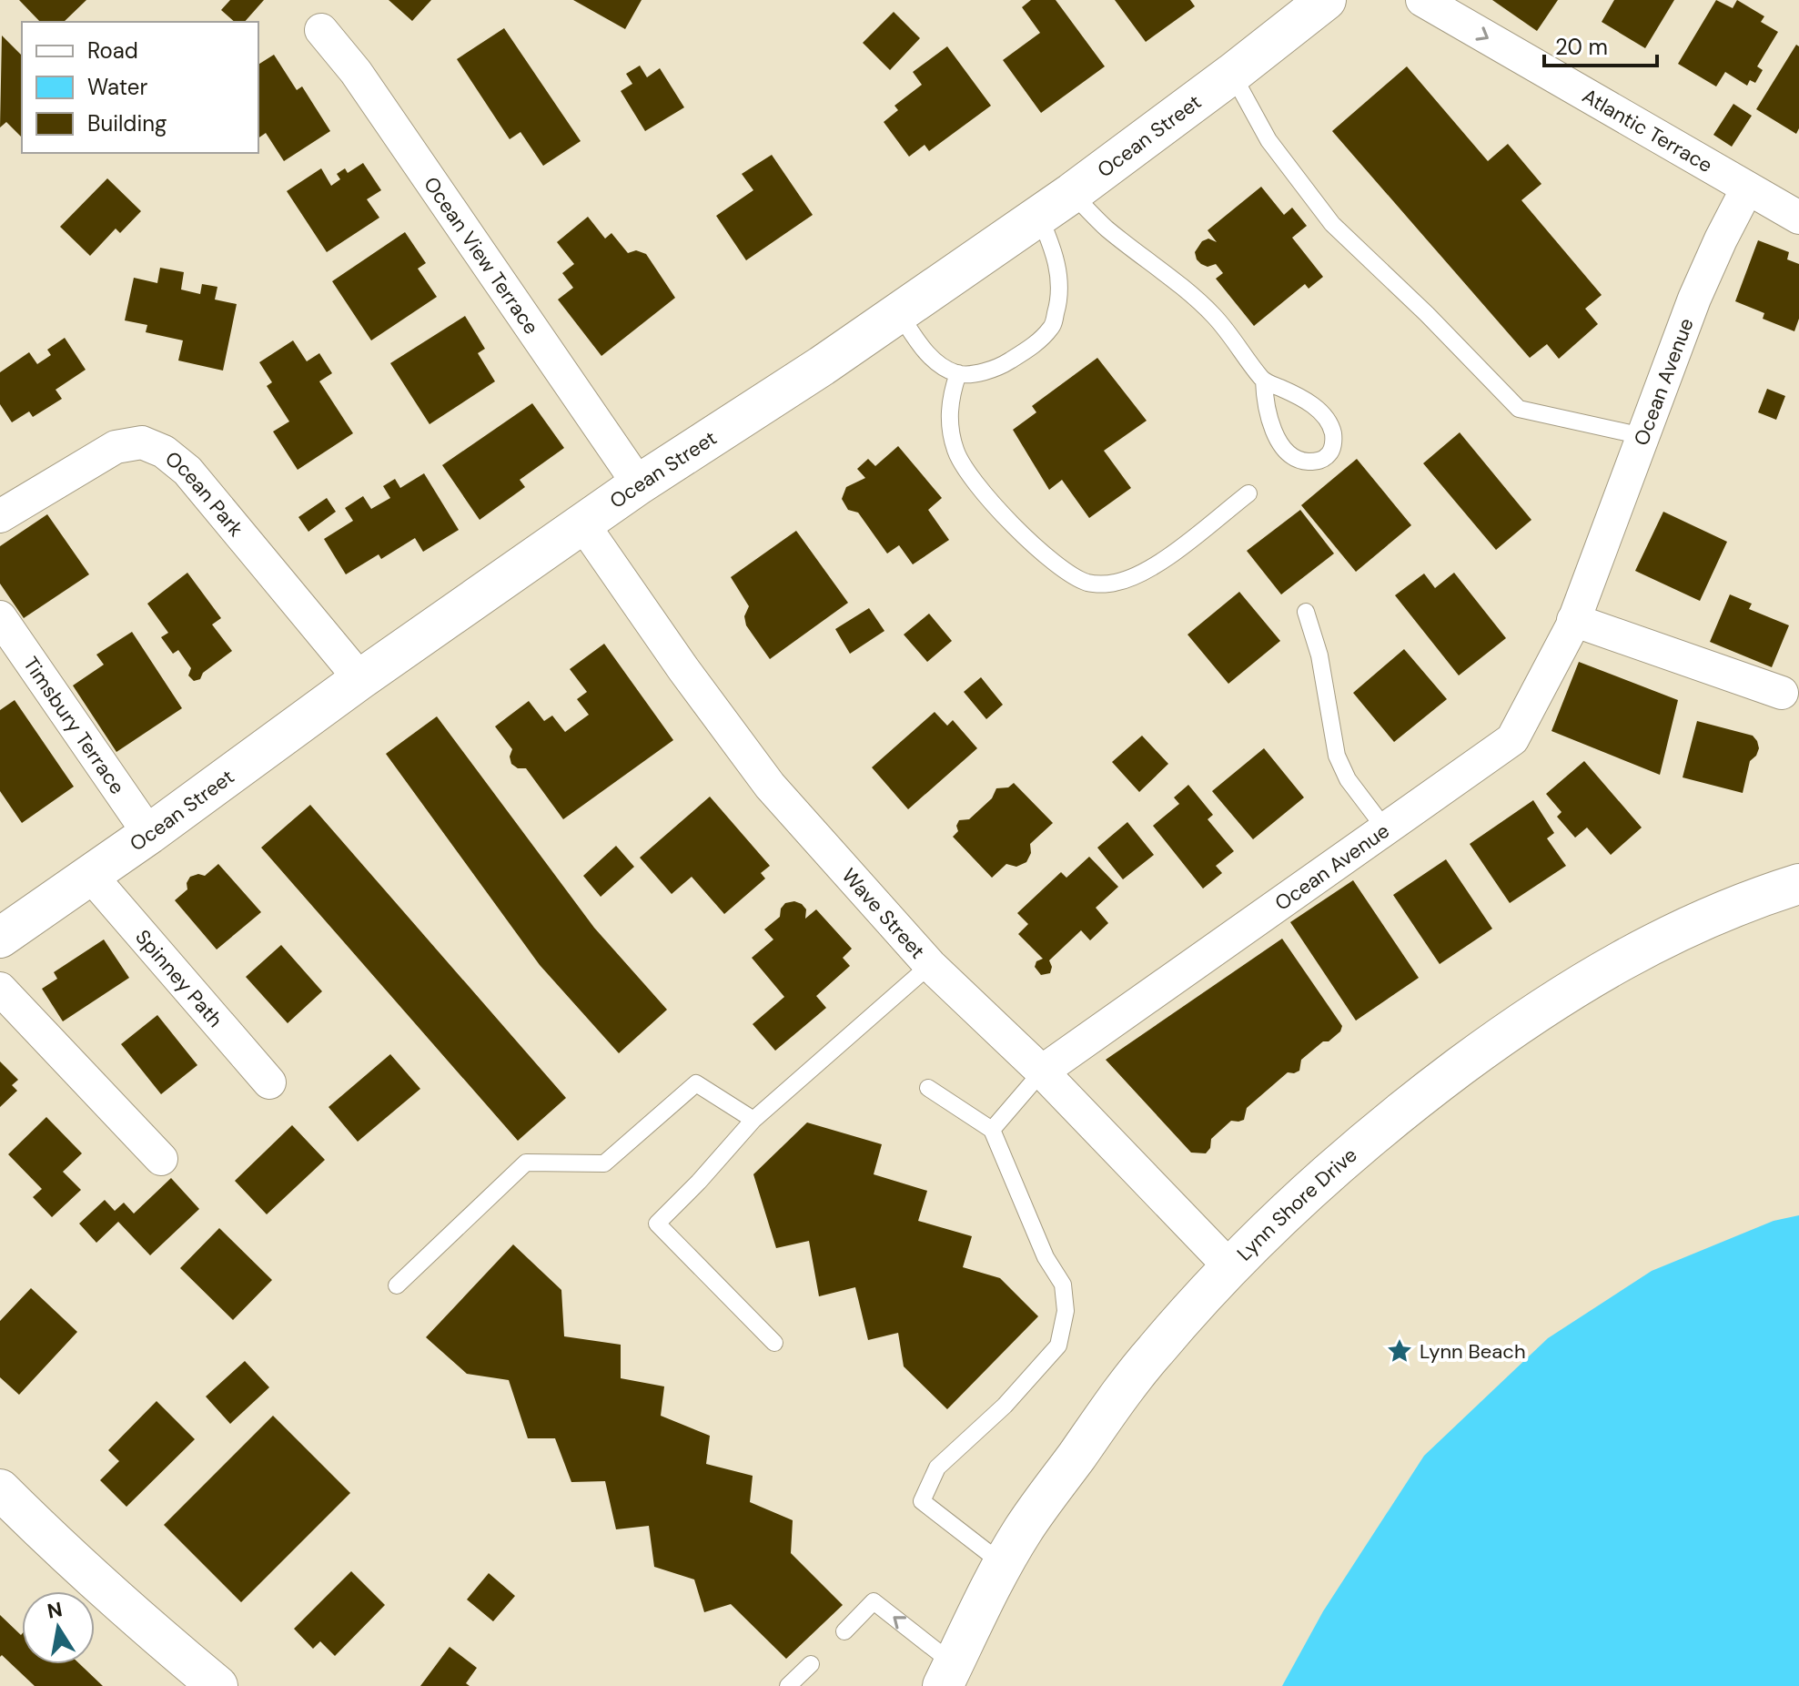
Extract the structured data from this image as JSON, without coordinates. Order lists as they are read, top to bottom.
{
  "streets": {
    "main road": ["Ocean Street", "Lynn Shore Drive"],
    "street": [
      "Atlantic Terrace",
      "Ocean View Terrace",
      "Ocean Avenue",
      "Ocean Park",
      "Timsbury Terrace",
      "Wave Street",
      "Spinney Path"
    ]
  },
  "crossings": [
    ["Atlantic Terrace", "Ocean Avenue"],
    ["Ocean Street", "Ocean View Terrace"],
    ["Ocean Street", "Ocean Park"],
    ["Ocean Street", "Timsbury Terrace"],
    ["Ocean Street", "Wave Street"],
    ["Ocean Street", "Spinney Path"],
    ["Ocean Avenue", "Wave Street"],
    ["Wave Street", "Lynn Shore Drive"]
  ],
  "one_way": ["Atlantic Terrace"],
  "places": {
    "place": ["Lynn Beach"]
  },
  "legend": ["Road", "Water", "Building"],
  "scale_bar": "20 m",
  "north": "top"
}
